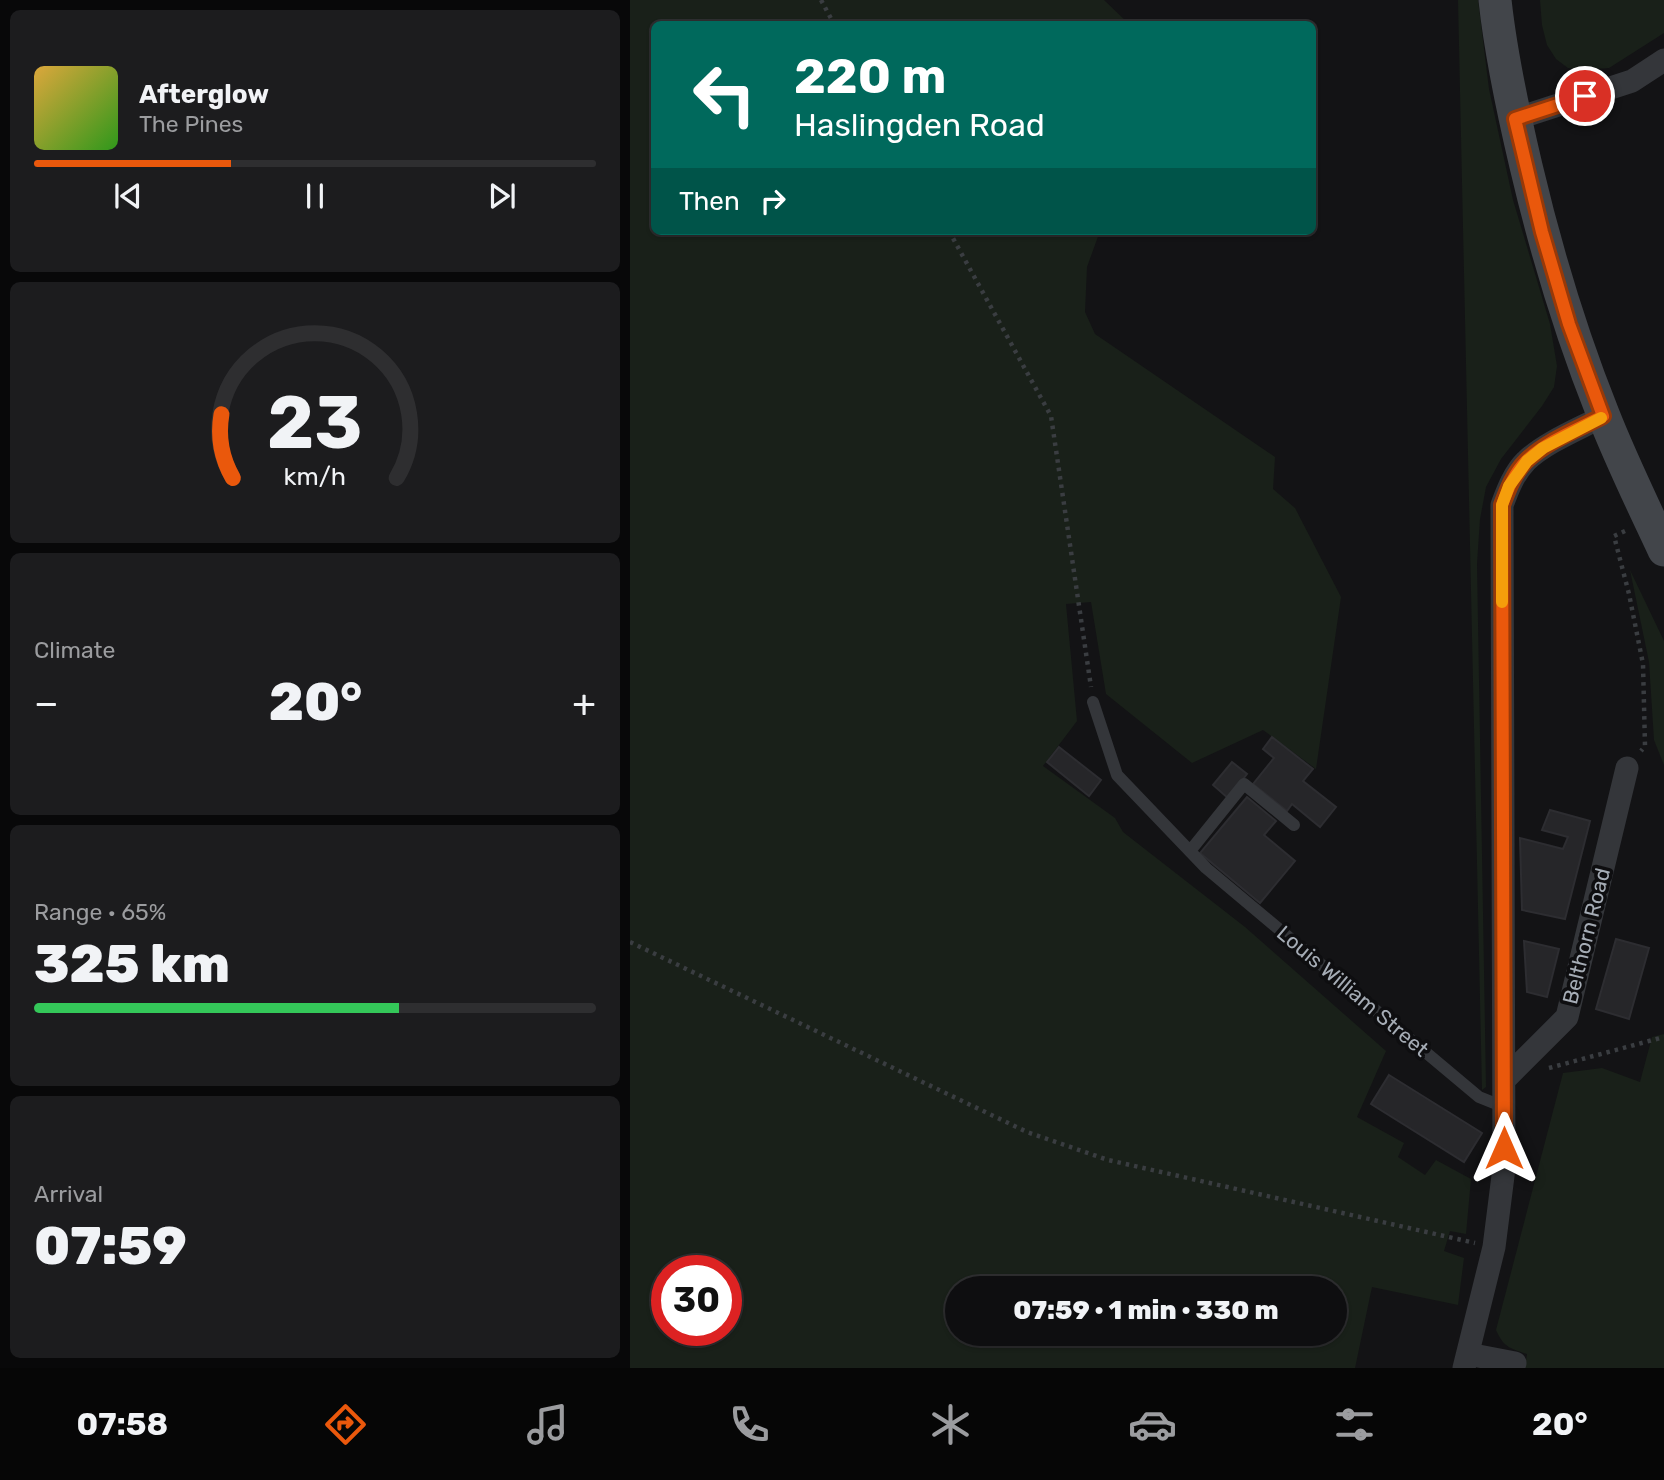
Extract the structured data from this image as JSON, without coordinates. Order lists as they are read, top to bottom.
{
  "streets": {
    "street": ["Belthorn Road"],
    "lane": ["Louis William Street"]
  },
  "page": {
    "turn": ["220 m", "Haslingden Road"],
    "song": ["Afterglow", "The Pines"],
    "then": "Then",
    "tile": [
      "Climate",
      ["Range · 65%", "325 km"],
      ["Arrival", "07:59"]
    ],
    "heat": ["−", "20°", "+"],
    "limit": "30",
    "trip": "07:59 · 1 min · 330 m",
    "tabs": ["07:58", "20°"],
    "gauge": ["23", "km/h"]
  }
}
